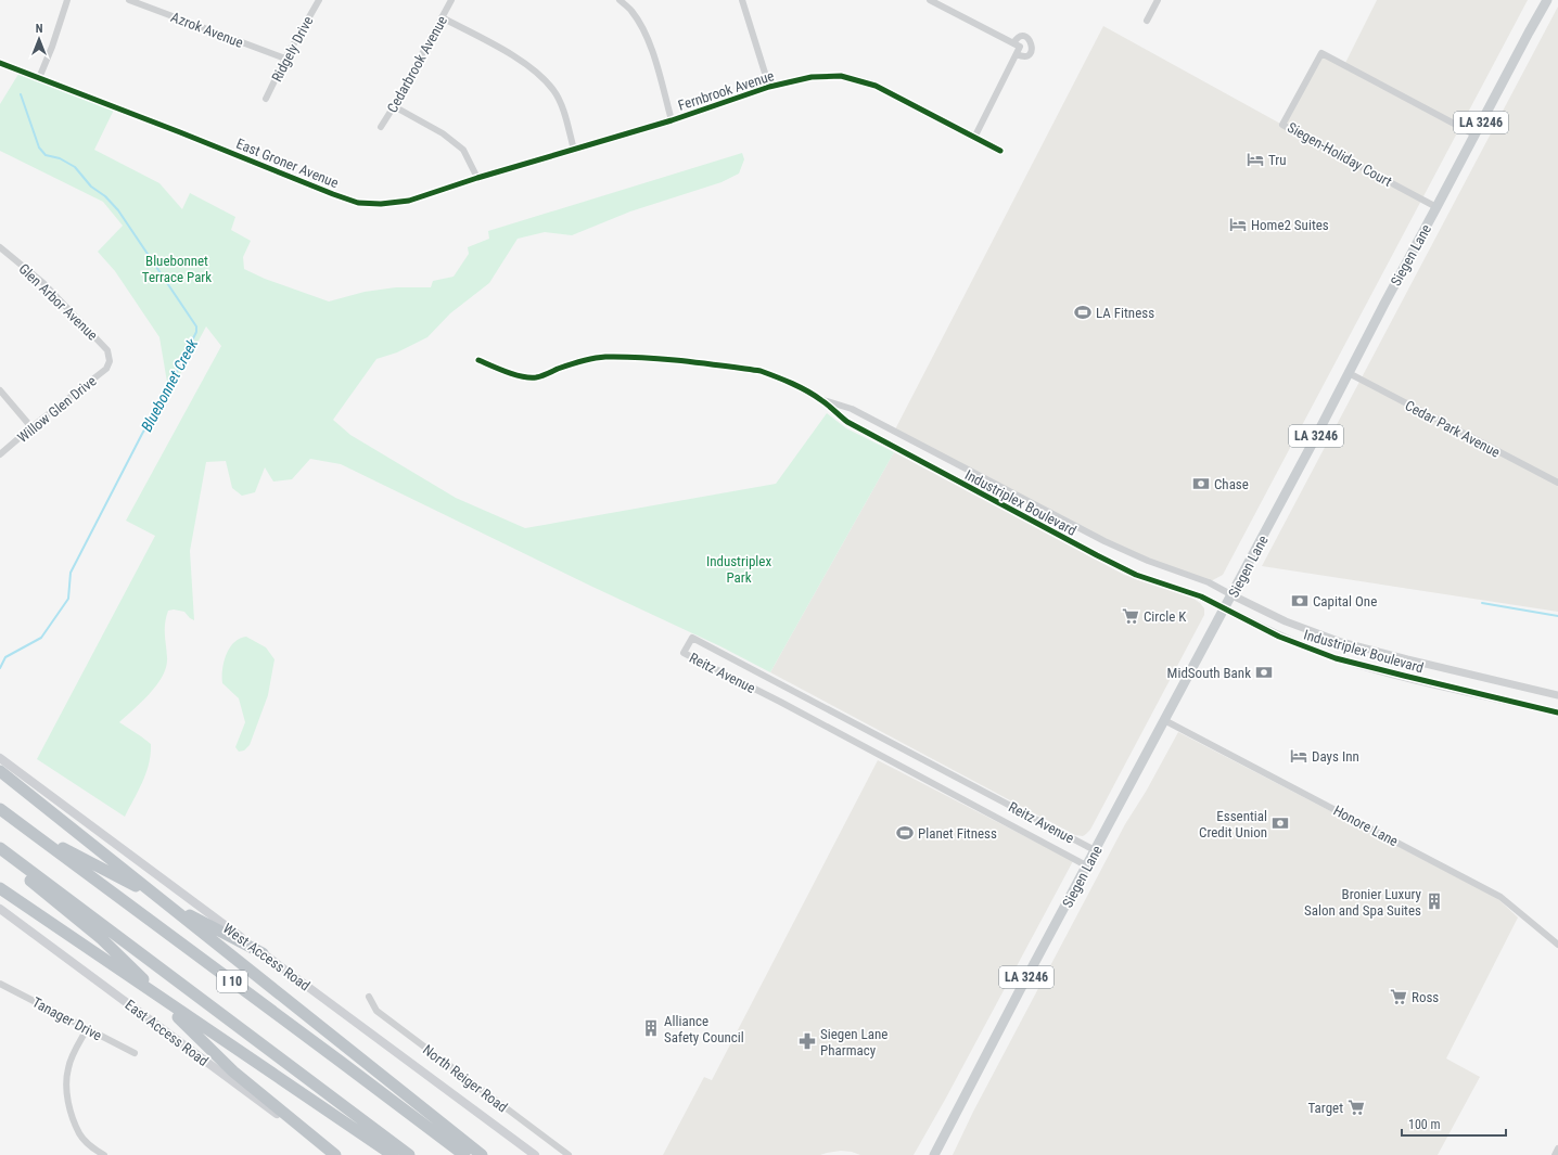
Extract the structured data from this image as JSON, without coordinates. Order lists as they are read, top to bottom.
{
  "streets": {
    "highway": ["I 10"],
    "main road": [
      "LA 3246",
      "Siegen Lane",
      "West Access Road",
      "East Access Road"
    ],
    "street": [
      "Azrok Avenue",
      "Ridgely Drive",
      "Cedarbrook Avenue",
      "Fernbrook Avenue",
      "Siegen-Holiday Court",
      "East Groner Avenue",
      "Glen Arbor Avenue",
      "Willow Glen Drive",
      "Cedar Park Avenue",
      "Industriplex Boulevard",
      "Reitz Avenue",
      "Honore Lane",
      "Tanager Drive",
      "North Reiger Road"
    ]
  },
  "crossings": [
    ["Azrok Avenue", "Ridgely Drive"],
    ["Fernbrook Avenue", "East Groner Avenue"],
    ["Siegen-Holiday Court", "Siegen Lane"],
    ["Siegen Lane", "Cedar Park Avenue"],
    ["Siegen Lane", "Industriplex Boulevard"],
    ["Siegen Lane", "Reitz Avenue"],
    ["Siegen Lane", "Honore Lane"],
    ["Glen Arbor Avenue", "Willow Glen Drive"]
  ],
  "water": ["Bluebonnet Creek"],
  "parks": ["Bluebonnet Terrace Park", "Industriplex Park"],
  "places": {
    "hotel": ["Tru", "Home2 Suites", "Days Inn"],
    "sports": ["LA Fitness", "Planet Fitness"],
    "bank": [
      "Chase",
      "Capital One",
      "MidSouth Bank",
      "Essential Credit Union"
    ],
    "supermarket": ["Circle K", "Ross", "Target"],
    "building": ["Bronier Luxury Salon and Spa Suites", "Alliance Safety Council"],
    "pharmacy": ["Siegen Lane Pharmacy"]
  },
  "scale_bar": "100 m",
  "north": "top"
}
